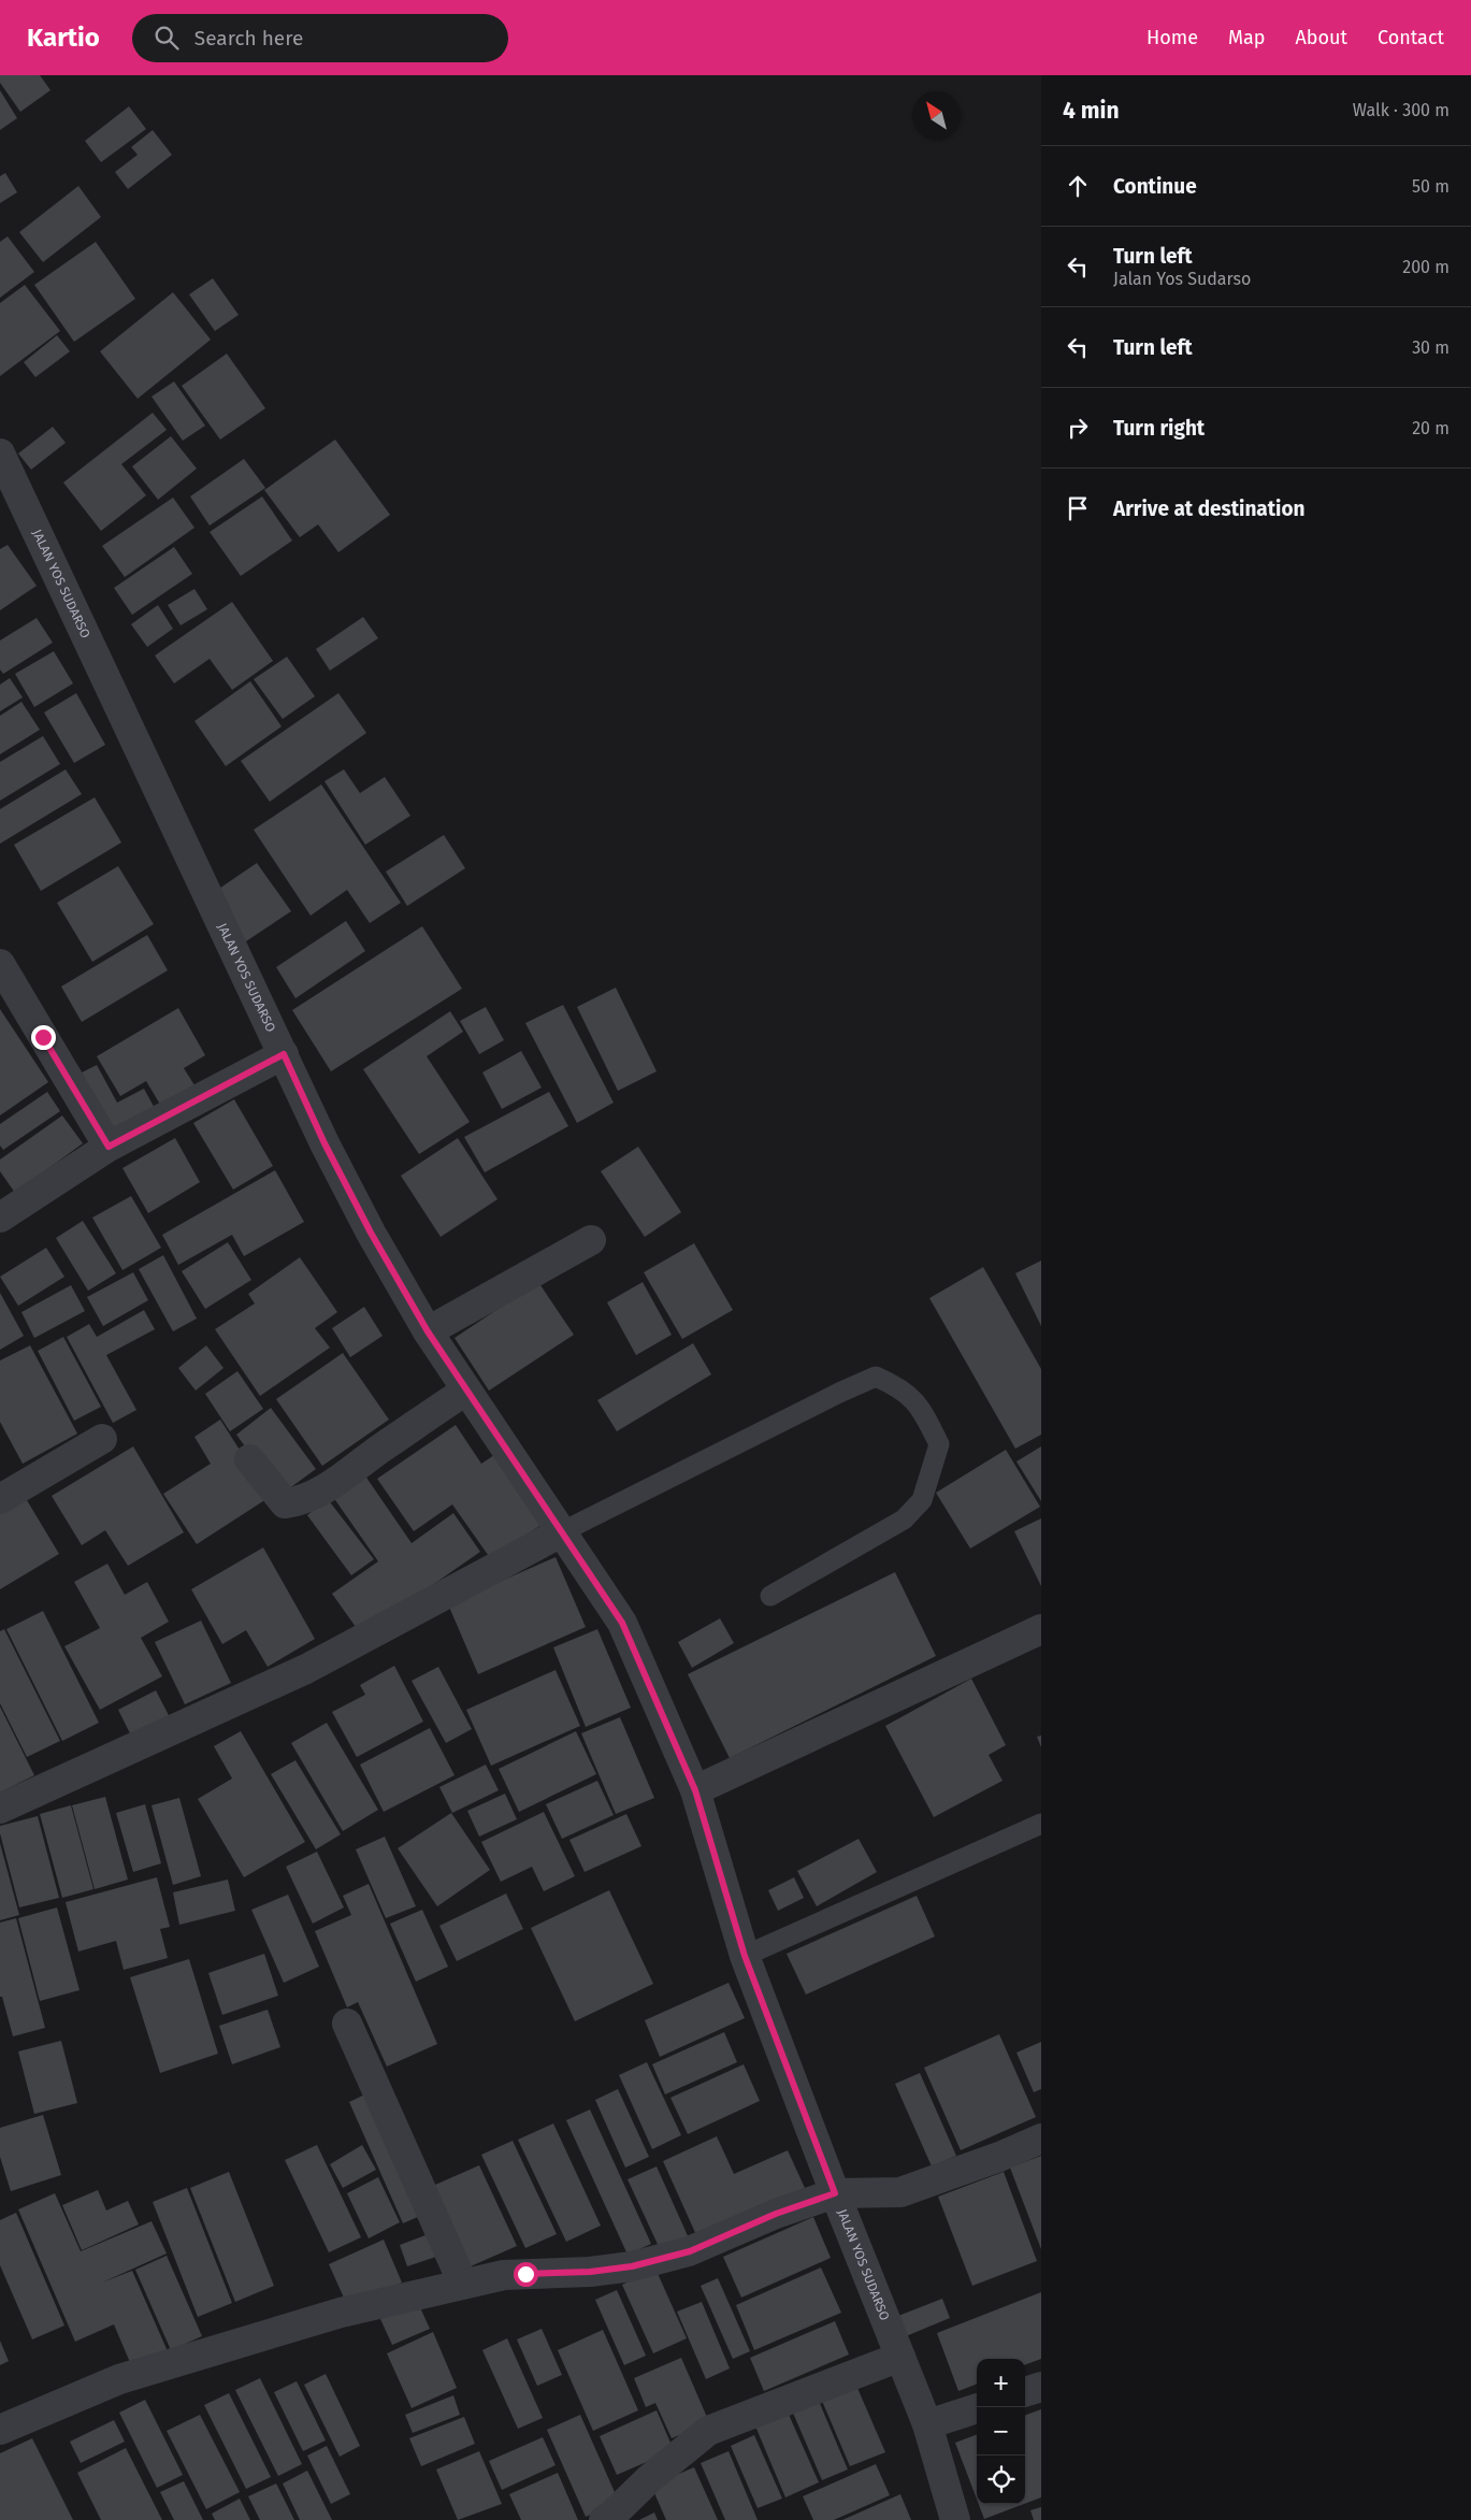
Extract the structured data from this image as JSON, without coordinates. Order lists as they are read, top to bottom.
{
  "streets": {
    "street": ["JALAN YOS SUDARSO"]
  },
  "north": "top left",
  "page": {
    "header": "Kartio",
    "search": "Search here",
    "nav": [
      "Home",
      "Map",
      "About",
      "Contact"
    ],
    "heading": ["4 min", "Walk · 300 m"],
    "list": [
      ["Continue", "50 m"],
      ["Turn left", "Jalan Yos Sudarso", "200 m"],
      ["Turn left", "30 m"],
      ["Turn right", "20 m"],
      "Arrive at destination"
    ],
    "map_buttons": ["+", "−"]
  }
}
